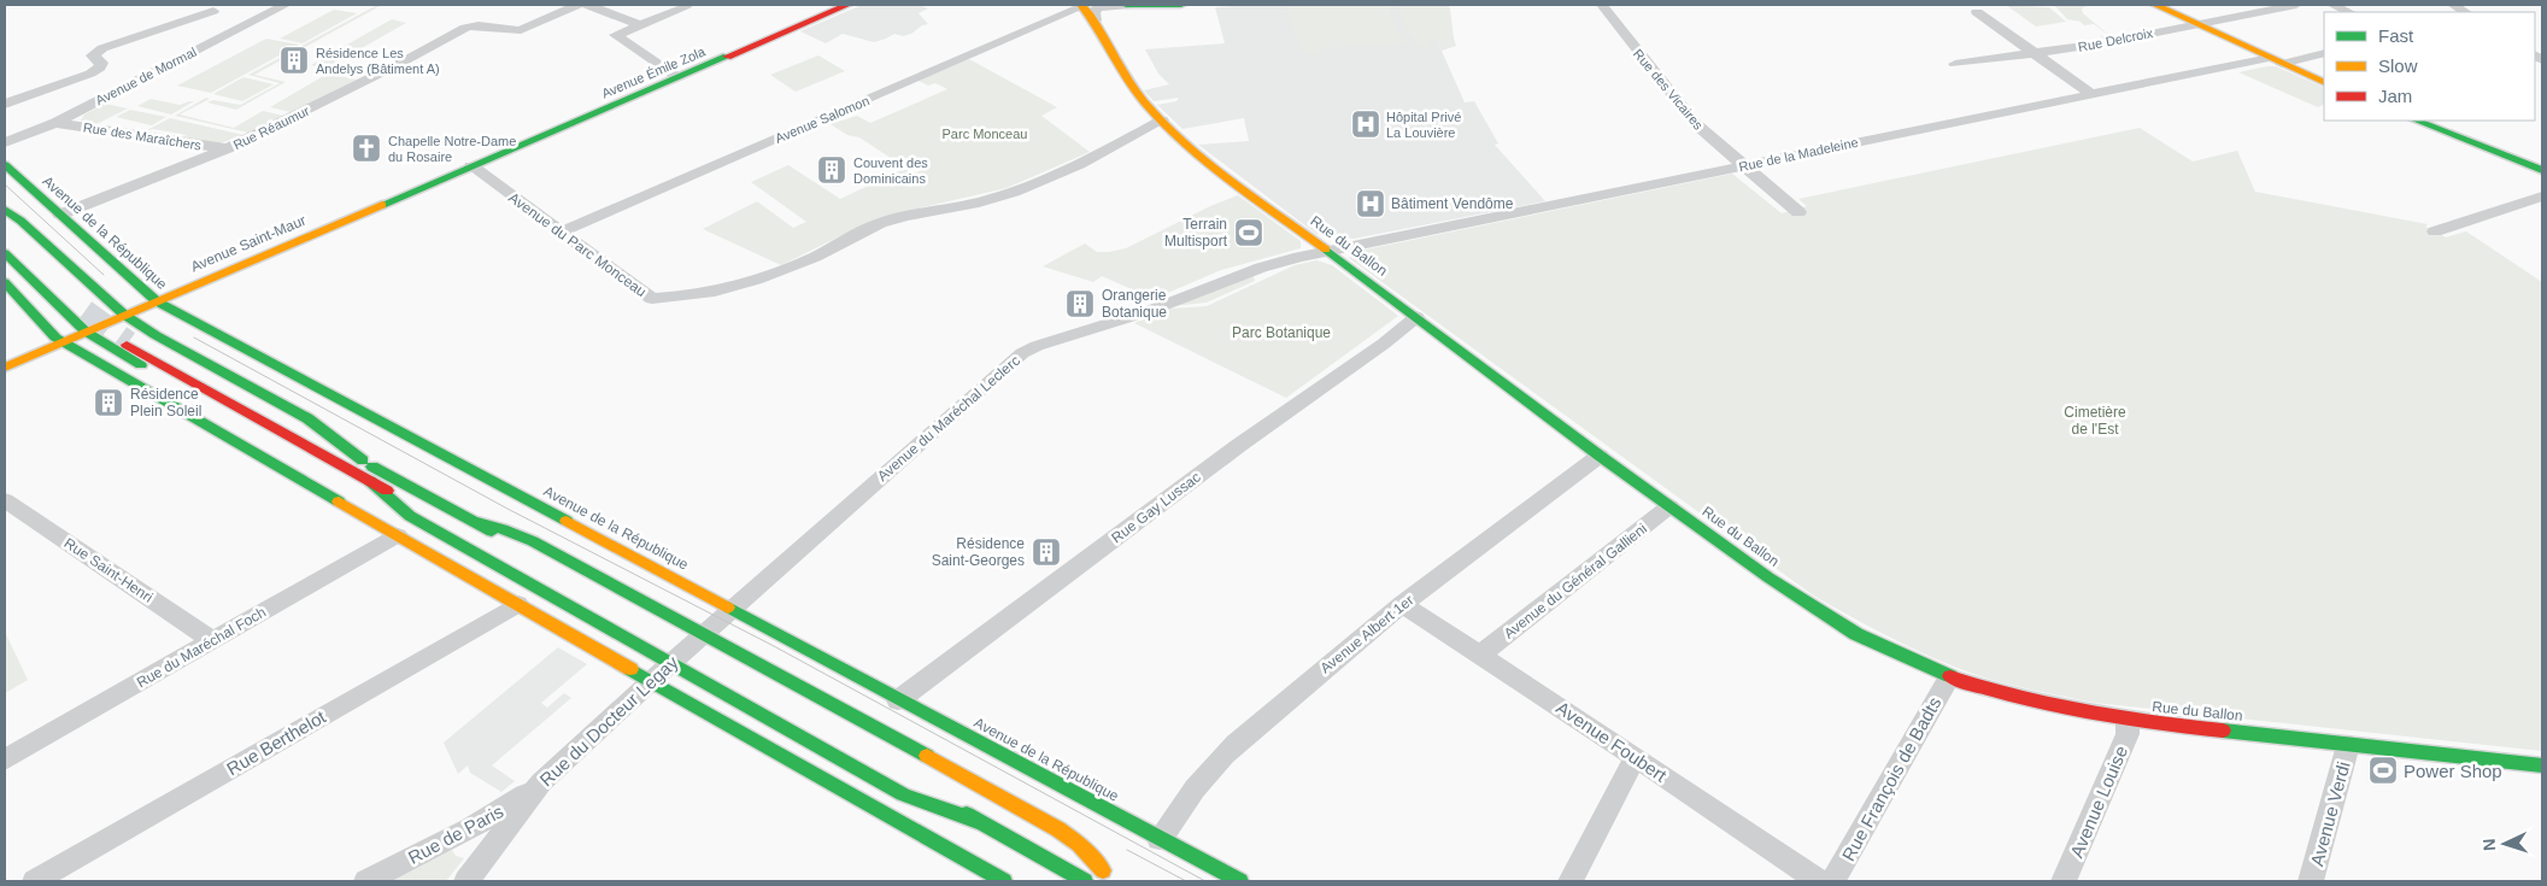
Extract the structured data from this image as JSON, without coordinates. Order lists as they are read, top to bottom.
{
  "streets": {
    "street": [
      "Rue Delcroix",
      "Avenue Émile Zola",
      "Avenue de Mormal",
      "Rue des Vicaires",
      "Avenue Salomon",
      "Rue Réaumur",
      "Rue des Maraîchers",
      "Rue de la Madeleine",
      "Avenue de la République",
      "Avenue Saint-Maur",
      "Avenue du Parc Monceau",
      "Rue du Ballon",
      "Avenue du Maréchal Leclerc",
      "Rue Gay Lussac",
      "Rue Saint-Henri",
      "Avenue du Général Gallieni",
      "Avenue Albert 1er",
      "Rue du Maréchal Foch",
      "Rue du Docteur Legay",
      "Avenue Foubert",
      "Rue Berthelot",
      "Rue François de Badts",
      "Avenue Louise",
      "Avenue Verdi",
      "Rue de Paris"
    ]
  },
  "crossings": [
    ["Avenue Émile Zola", "Avenue Saint-Maur"],
    ["Avenue Émile Zola", "Avenue du Parc Monceau"],
    ["Avenue de Mormal", "Rue des Maraîchers"],
    ["Rue des Vicaires", "Rue de la Madeleine"],
    ["Avenue Salomon", "Avenue du Parc Monceau"],
    ["Avenue Salomon", "Rue du Ballon"],
    ["Rue Réaumur", "Rue des Maraîchers"],
    ["Rue Réaumur", "Avenue de la République"],
    ["Rue de la Madeleine", "Rue du Ballon"],
    ["Rue de la Madeleine", "Avenue du Maréchal Leclerc"],
    ["Avenue de la République", "Avenue Saint-Maur"],
    ["Avenue de la République", "Avenue du Maréchal Leclerc"],
    ["Avenue de la République", "Rue Gay Lussac"],
    ["Avenue de la République", "Avenue Albert 1er"],
    ["Avenue Saint-Maur", "Avenue du Parc Monceau"],
    ["Avenue du Parc Monceau", "Rue du Ballon"],
    ["Rue du Ballon", "Avenue du Maréchal Leclerc"],
    ["Rue du Ballon", "Rue Gay Lussac"],
    ["Rue du Ballon", "Avenue du Général Gallieni"],
    ["Rue du Ballon", "Avenue Albert 1er"],
    ["Rue du Ballon", "Rue François de Badts"],
    ["Rue du Ballon", "Avenue Louise"],
    ["Rue du Ballon", "Avenue Verdi"],
    ["Avenue du Maréchal Leclerc", "Rue du Docteur Legay"],
    ["Rue Saint-Henri", "Rue du Maréchal Foch"],
    ["Avenue du Général Gallieni", "Avenue Foubert"],
    ["Avenue Albert 1er", "Avenue Foubert"],
    ["Rue du Docteur Legay", "Rue de Paris"]
  ],
  "parks": ["Parc Monceau", "Parc Botanique", "Cimetière de l'Est"],
  "places": {
    "building": [
      "Résidence Les Andelys (Bâtiment A)",
      "Couvent des Dominicains",
      "Orangerie Botanique",
      "Résidence Plein Soleil",
      "Résidence Saint-Georges"
    ],
    "hospital": ["Hôpital Privé La Louvière", "Bâtiment Vendôme"],
    "church": ["Chapelle Notre-Dame du Rosaire"],
    "sports": ["Terrain Multisport", "Power Shop"]
  },
  "legend": ["Fast", "Slow", "Jam"],
  "north": "left"
}
